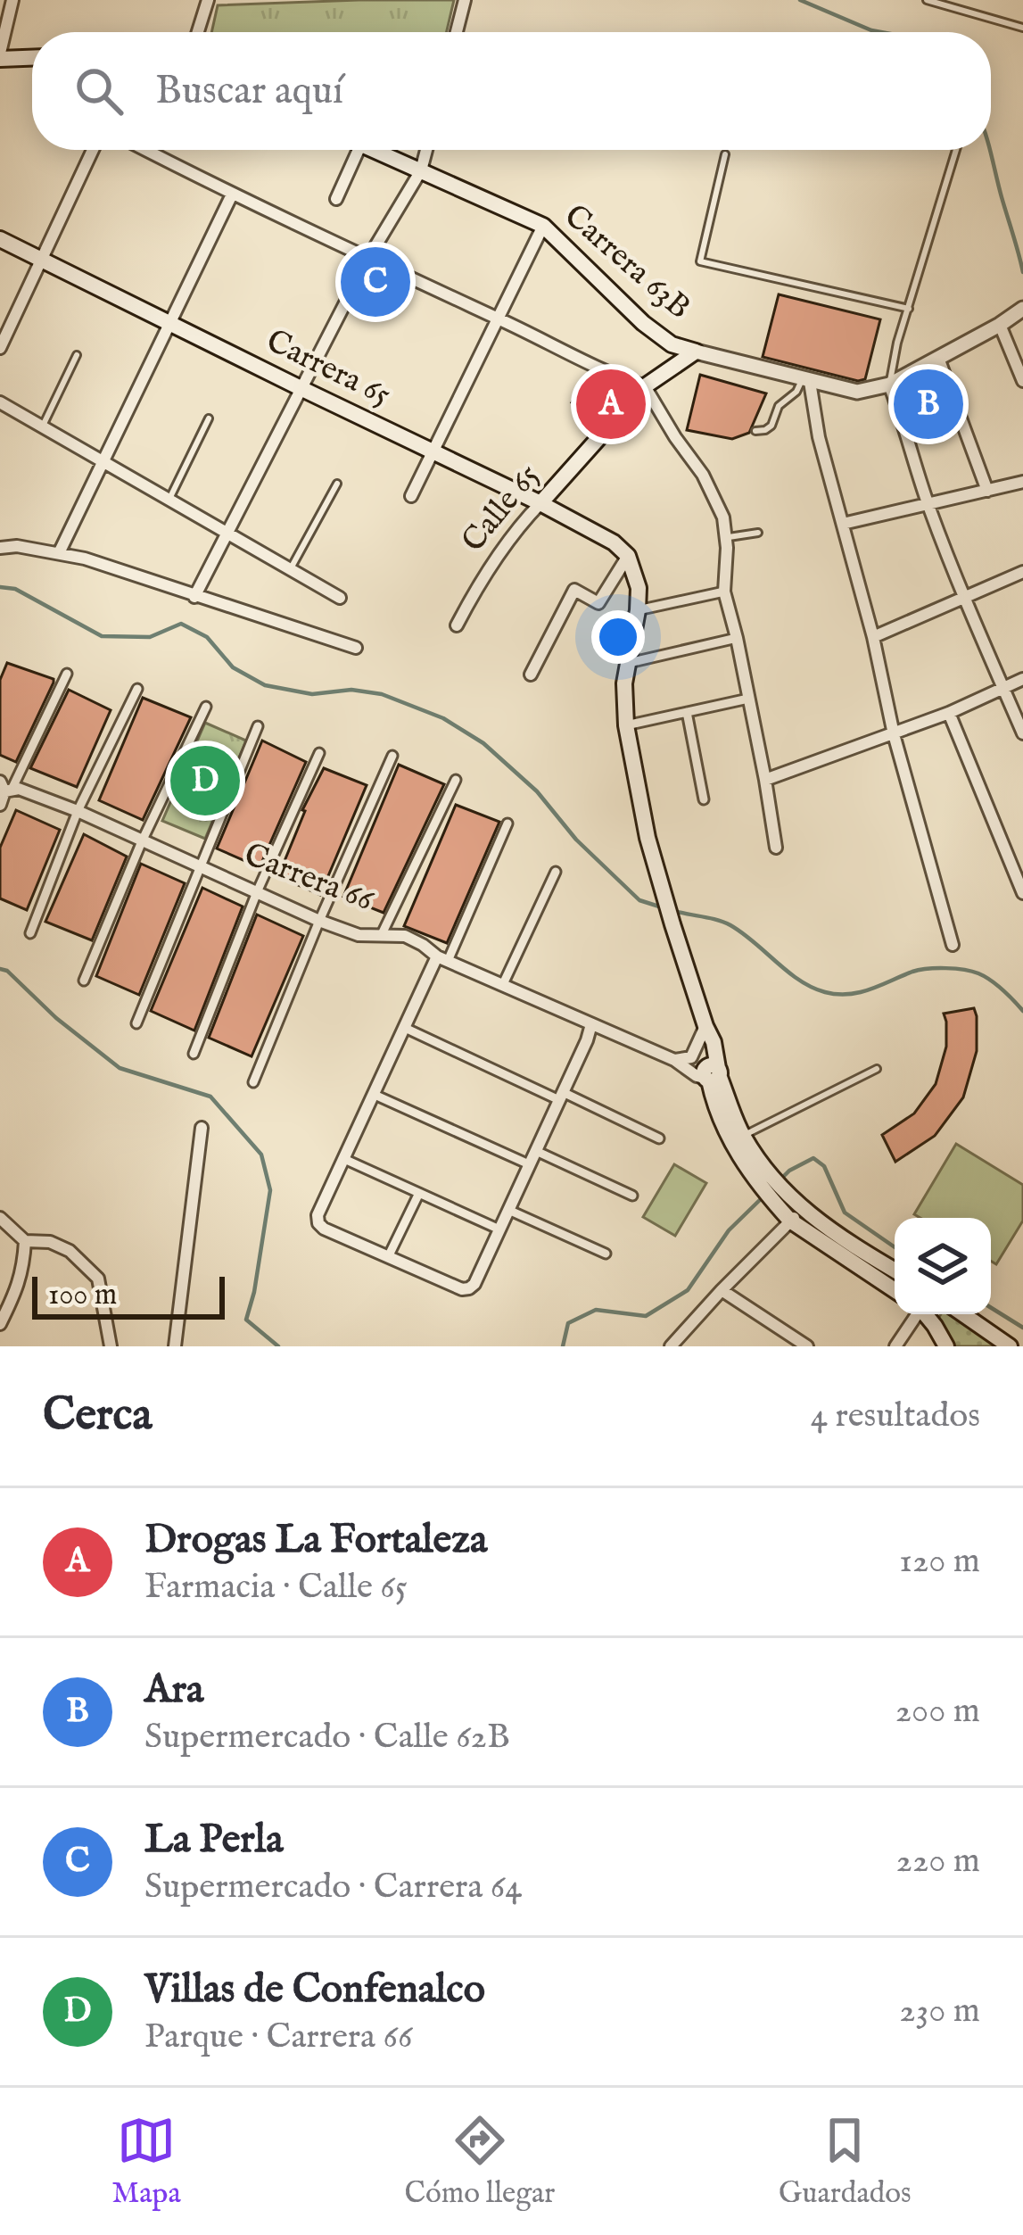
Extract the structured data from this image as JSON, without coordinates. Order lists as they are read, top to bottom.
{
  "streets": {
    "main road": ["Carrera 63B", "Carrera 65", "Calle 65"],
    "street": ["Carrera 66"]
  },
  "crossings": [
    ["Carrera 63B", "Calle 65"],
    ["Carrera 65", "Calle 65"]
  ],
  "scale_bar": "100 m",
  "page": {
    "search": "Buscar aquí",
    "pins": [
      "C",
      "A",
      "B",
      "D"
    ],
    "scale": "100 m",
    "heading": ["Cerca", "4 resultados"],
    "list": [
      {
        "mark": "A",
        "name": "Drogas La Fortaleza",
        "note": "Farmacia · Calle 65",
        "value": "120 m"
      },
      {
        "mark": "B",
        "name": "Ara",
        "note": "Supermercado · Calle 62B",
        "value": "200 m"
      },
      {
        "mark": "C",
        "name": "La Perla",
        "note": "Supermercado · Carrera 64",
        "value": "220 m"
      },
      {
        "mark": "D",
        "name": "Villas de Confenalco",
        "note": "Parque · Carrera 66",
        "value": "230 m"
      }
    ],
    "nav": ["Mapa", "Cómo llegar", "Guardados"]
  }
}
